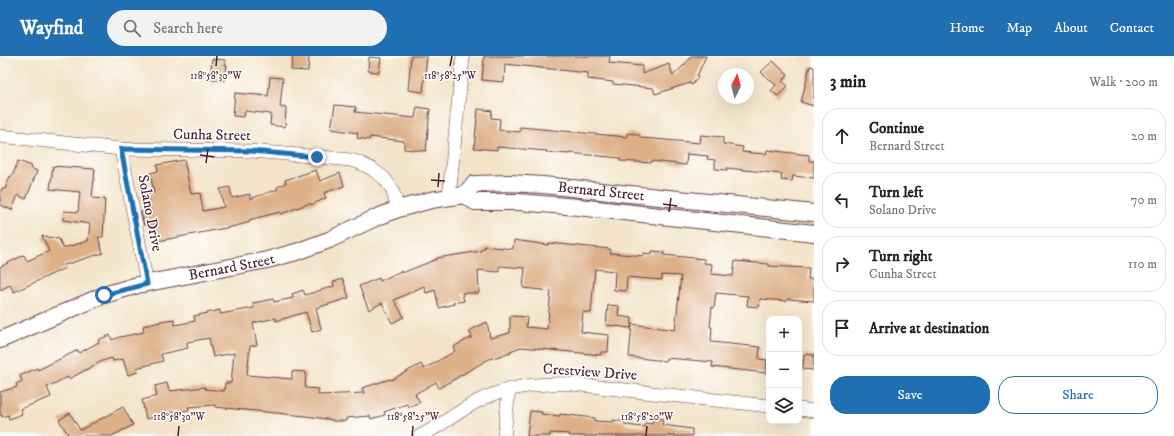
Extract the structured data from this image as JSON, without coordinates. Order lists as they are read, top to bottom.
{
  "streets": {
    "street": [
      "Cunha Street",
      "Bernard Street",
      "Solano Drive",
      "Crestview Drive"
    ]
  },
  "crossings": [
    ["Cunha Street", "Bernard Street"],
    ["Cunha Street", "Solano Drive"],
    ["Bernard Street", "Solano Drive"]
  ],
  "north": "top",
  "page": {
    "header": "Wayfind",
    "search": "Search here",
    "nav": [
      "Home",
      "Map",
      "About",
      "Contact"
    ],
    "heading": ["3 min", "Walk · 200 m"],
    "list": [
      ["Continue", "Bernard Street", "20 m"],
      ["Turn left", "Solano Drive", "70 m"],
      ["Turn right", "Cunha Street", "110 m"],
      "Arrive at destination"
    ],
    "map_buttons": ["+", "−"],
    "buttons": ["Save", "Share"]
  },
  "coordinates": ["118°58'30\"W", "118°58'25\"W", "118°58'20\"W"]
}
